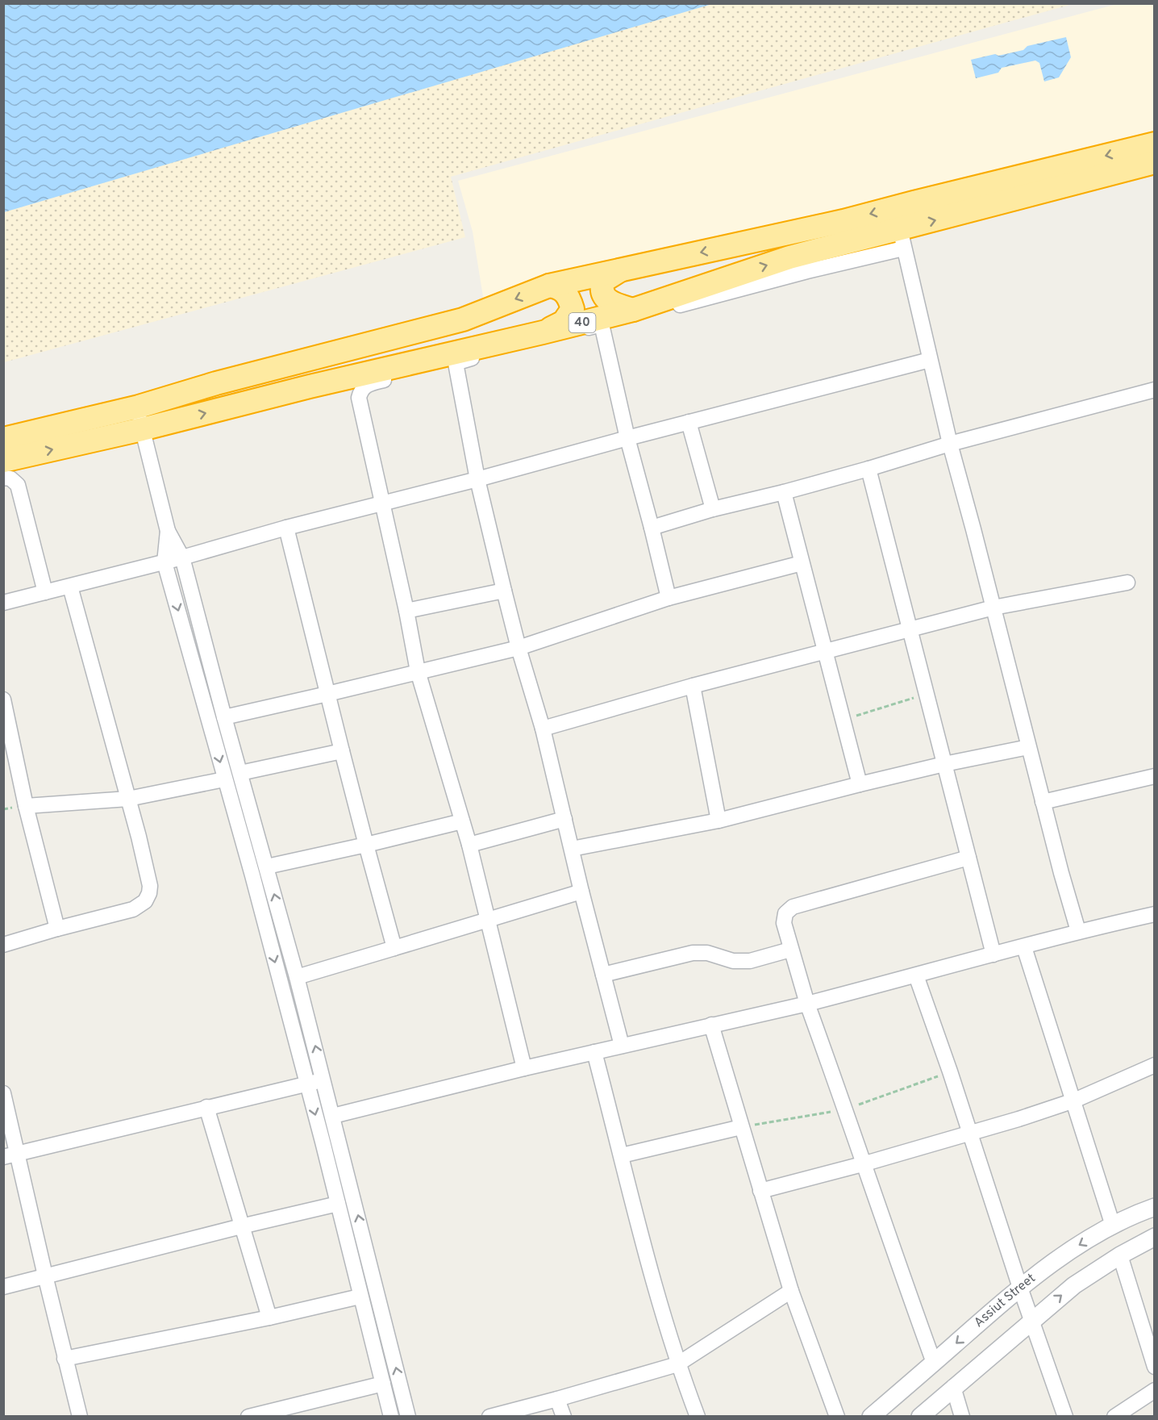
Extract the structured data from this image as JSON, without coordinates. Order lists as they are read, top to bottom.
{
  "streets": {
    "highway": ["40"],
    "street": ["Assiut Street"]
  }
}
